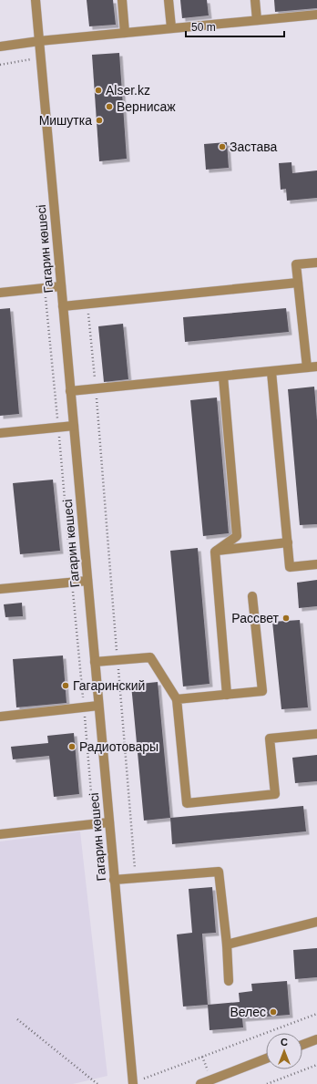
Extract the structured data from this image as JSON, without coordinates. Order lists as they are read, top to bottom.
{
  "streets": {
    "street": ["Гагарин көшесі"]
  },
  "places": [
    "Alser.kz",
    "Вернисаж",
    "Мишутка",
    "Застава",
    "Рассвет",
    "Гагаринский",
    "Радиотовары",
    "Велес"
  ],
  "scale_bar": "50 m",
  "north": "top"
}
